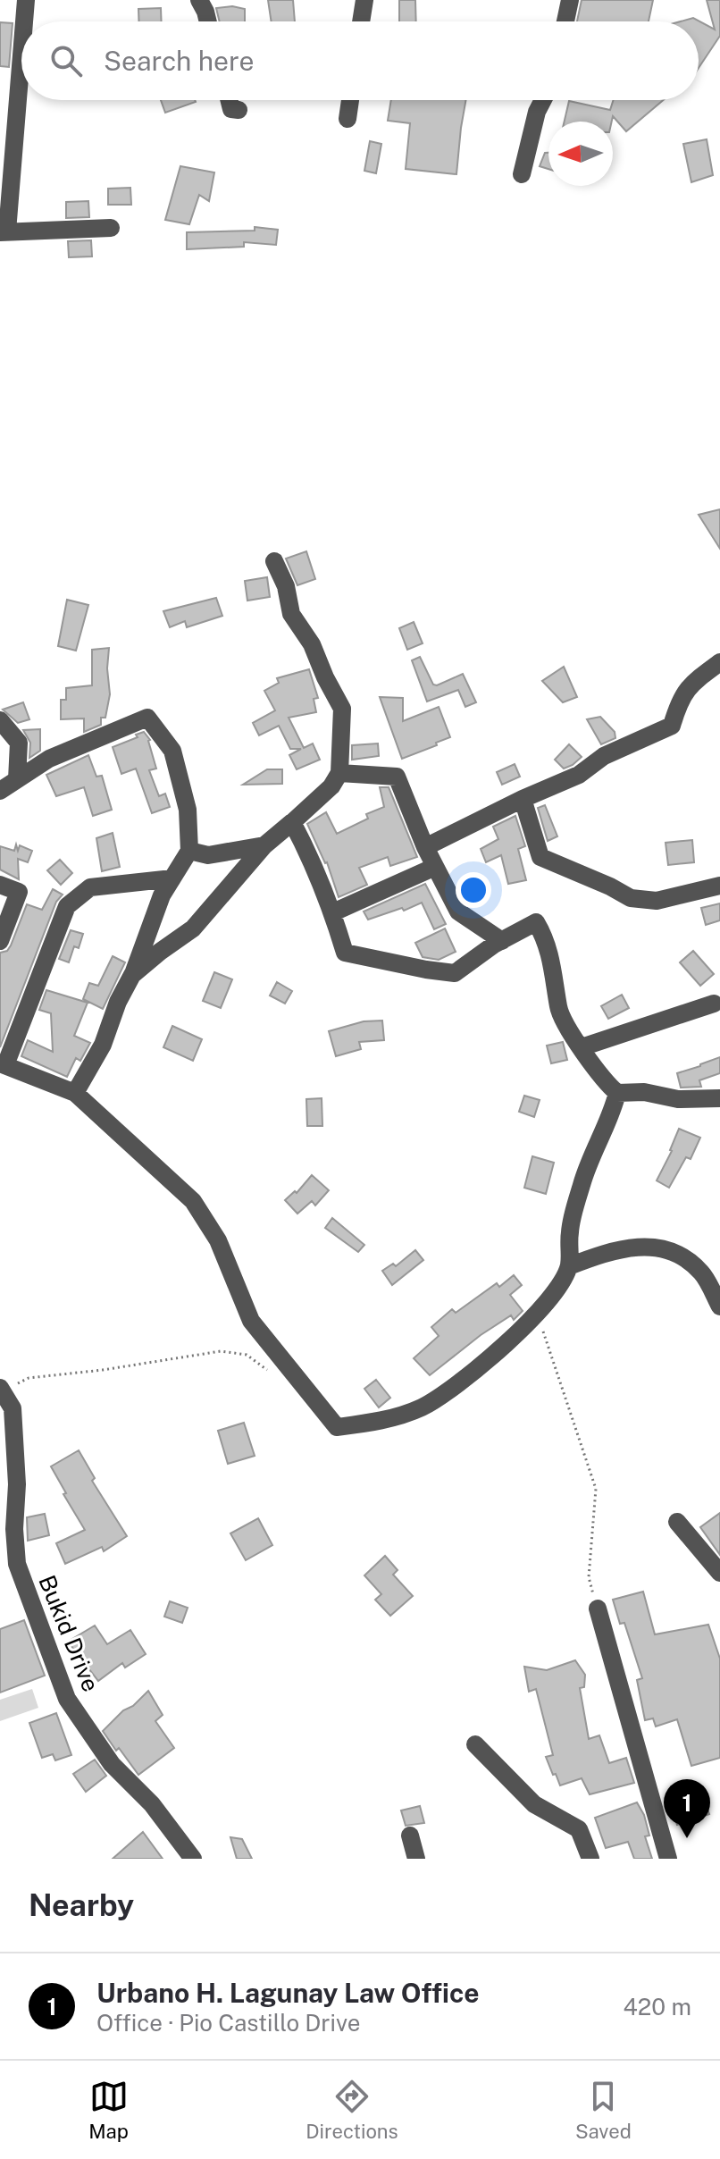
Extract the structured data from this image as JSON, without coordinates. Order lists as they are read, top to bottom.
{
  "streets": {
    "street": ["Bukid Drive"]
  },
  "north": "left",
  "page": {
    "search": "Search here",
    "pins": "1",
    "heading": "Nearby",
    "list": [
      {
        "mark": "1",
        "name": "Urbano H. Lagunay Law Office",
        "note": "Office · Pio Castillo Drive",
        "value": "420 m"
      }
    ],
    "nav": ["Map", "Directions", "Saved"]
  }
}
